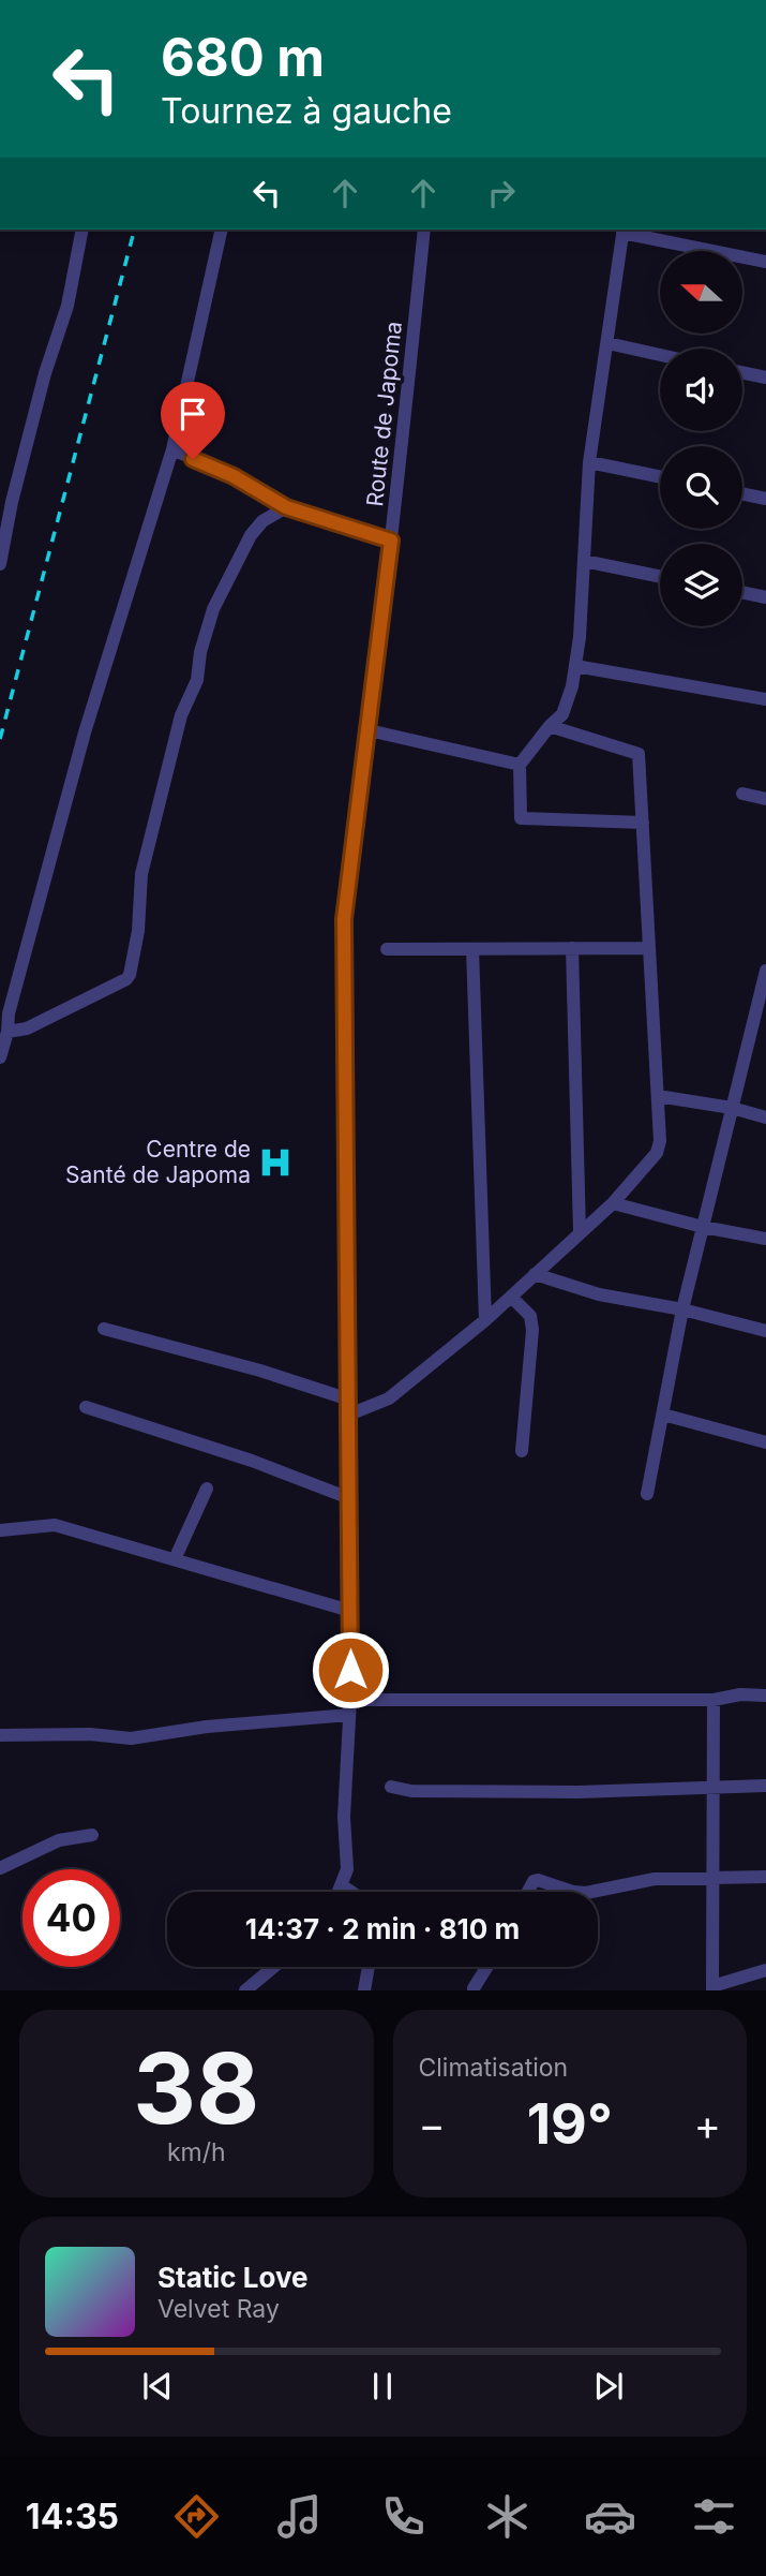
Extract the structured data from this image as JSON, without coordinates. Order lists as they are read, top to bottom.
{
  "streets": {
    "street": ["Route de Japoma"]
  },
  "places": {
    "hospital": ["Centre de Santé de Japoma"]
  },
  "north": "left",
  "page": {
    "turn": ["680 m", "Tournez à gauche"],
    "limit": "40",
    "trip": "14:37 · 2 min · 810 m",
    "tile": [
      ["38", "km/h"],
      "Climatisation"
    ],
    "heat": ["−", "19°", "+"],
    "song": ["Static Love", "Velvet Ray"],
    "tabs": "14:35"
  }
}
